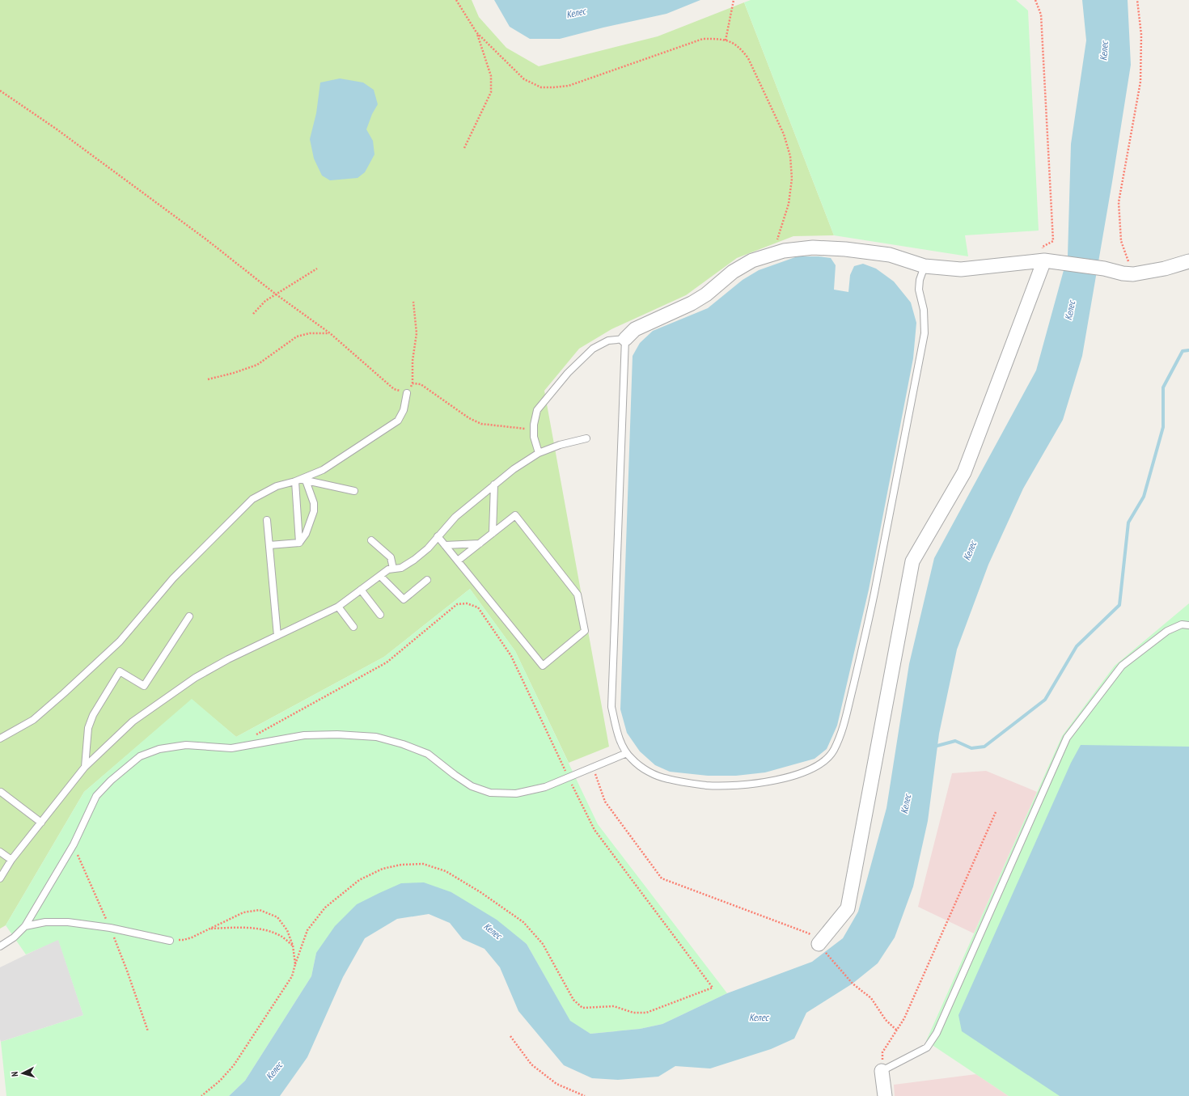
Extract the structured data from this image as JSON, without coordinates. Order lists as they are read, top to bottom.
{
  "water": ["Келес"],
  "north": "left"
}
